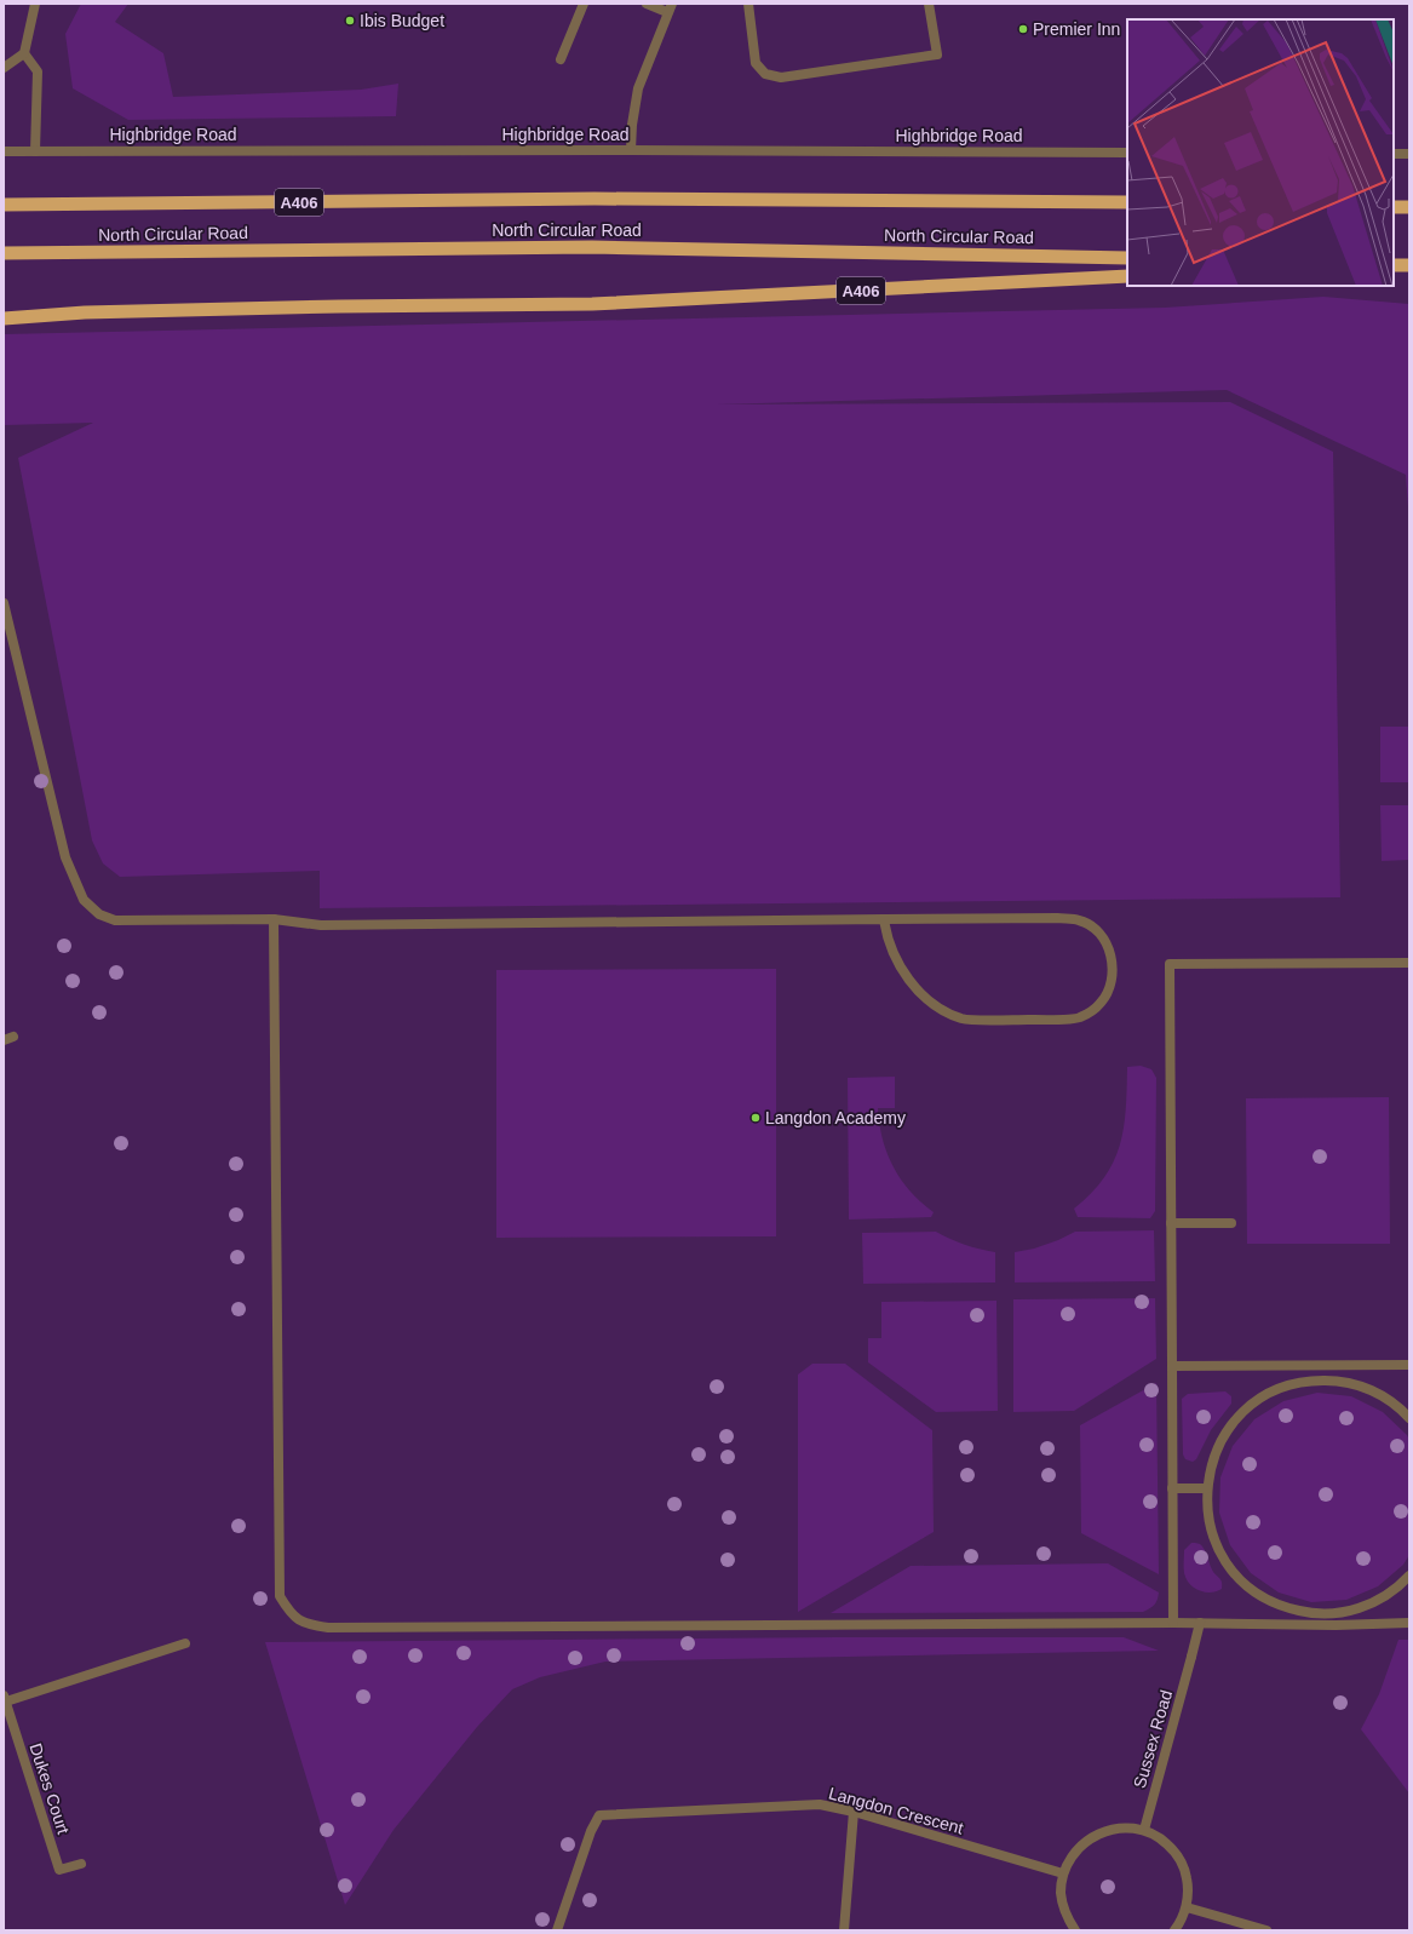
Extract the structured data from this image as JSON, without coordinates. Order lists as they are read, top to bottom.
{
  "streets": {
    "highway": ["A406", "North Circular Road"],
    "street": [
      "Highbridge Road",
      "Sussex Road",
      "Dukes Court",
      "Langdon Crescent"
    ]
  },
  "places": ["Ibis Budget", "Premier Inn", "Langdon Academy"]
}
